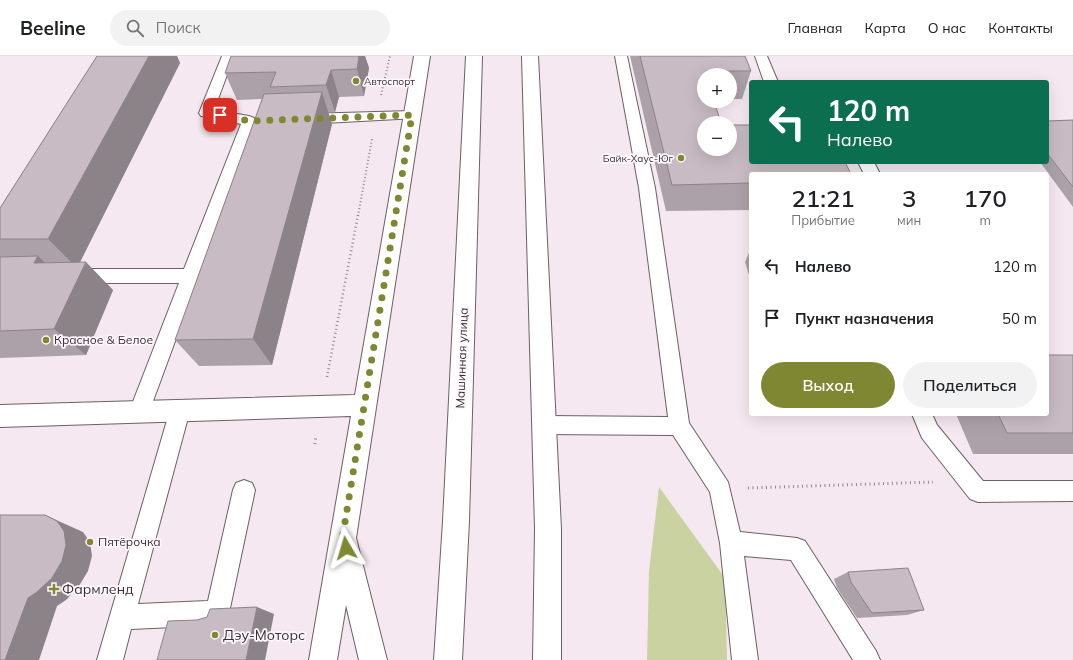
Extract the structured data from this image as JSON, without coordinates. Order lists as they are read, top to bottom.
{
  "streets": {
    "main road": ["Машинная улица"]
  },
  "places": {
    "other": [
      "Автоспорт",
      "Байк-Хаус-Юг",
      "Красное & Белое",
      "Пятёрочка",
      "Дэу-Моторс"
    ],
    "health": ["Фармленд"]
  },
  "page": {
    "header": "Beeline",
    "search": "Поиск",
    "nav": [
      "Главная",
      "Карта",
      "О нас",
      "Контакты"
    ],
    "map_buttons": ["+", "−"],
    "turn": ["120 m", "Налево"],
    "eta": [
      "21:21",
      "Прибытие",
      "3",
      "мин",
      "170",
      "m"
    ],
    "list": [
      {
        "name": "Налево",
        "value": "120 m"
      },
      {
        "name": "Пункт назначения",
        "value": "50 m"
      }
    ],
    "buttons": ["Выход", "Поделиться"]
  }
}
